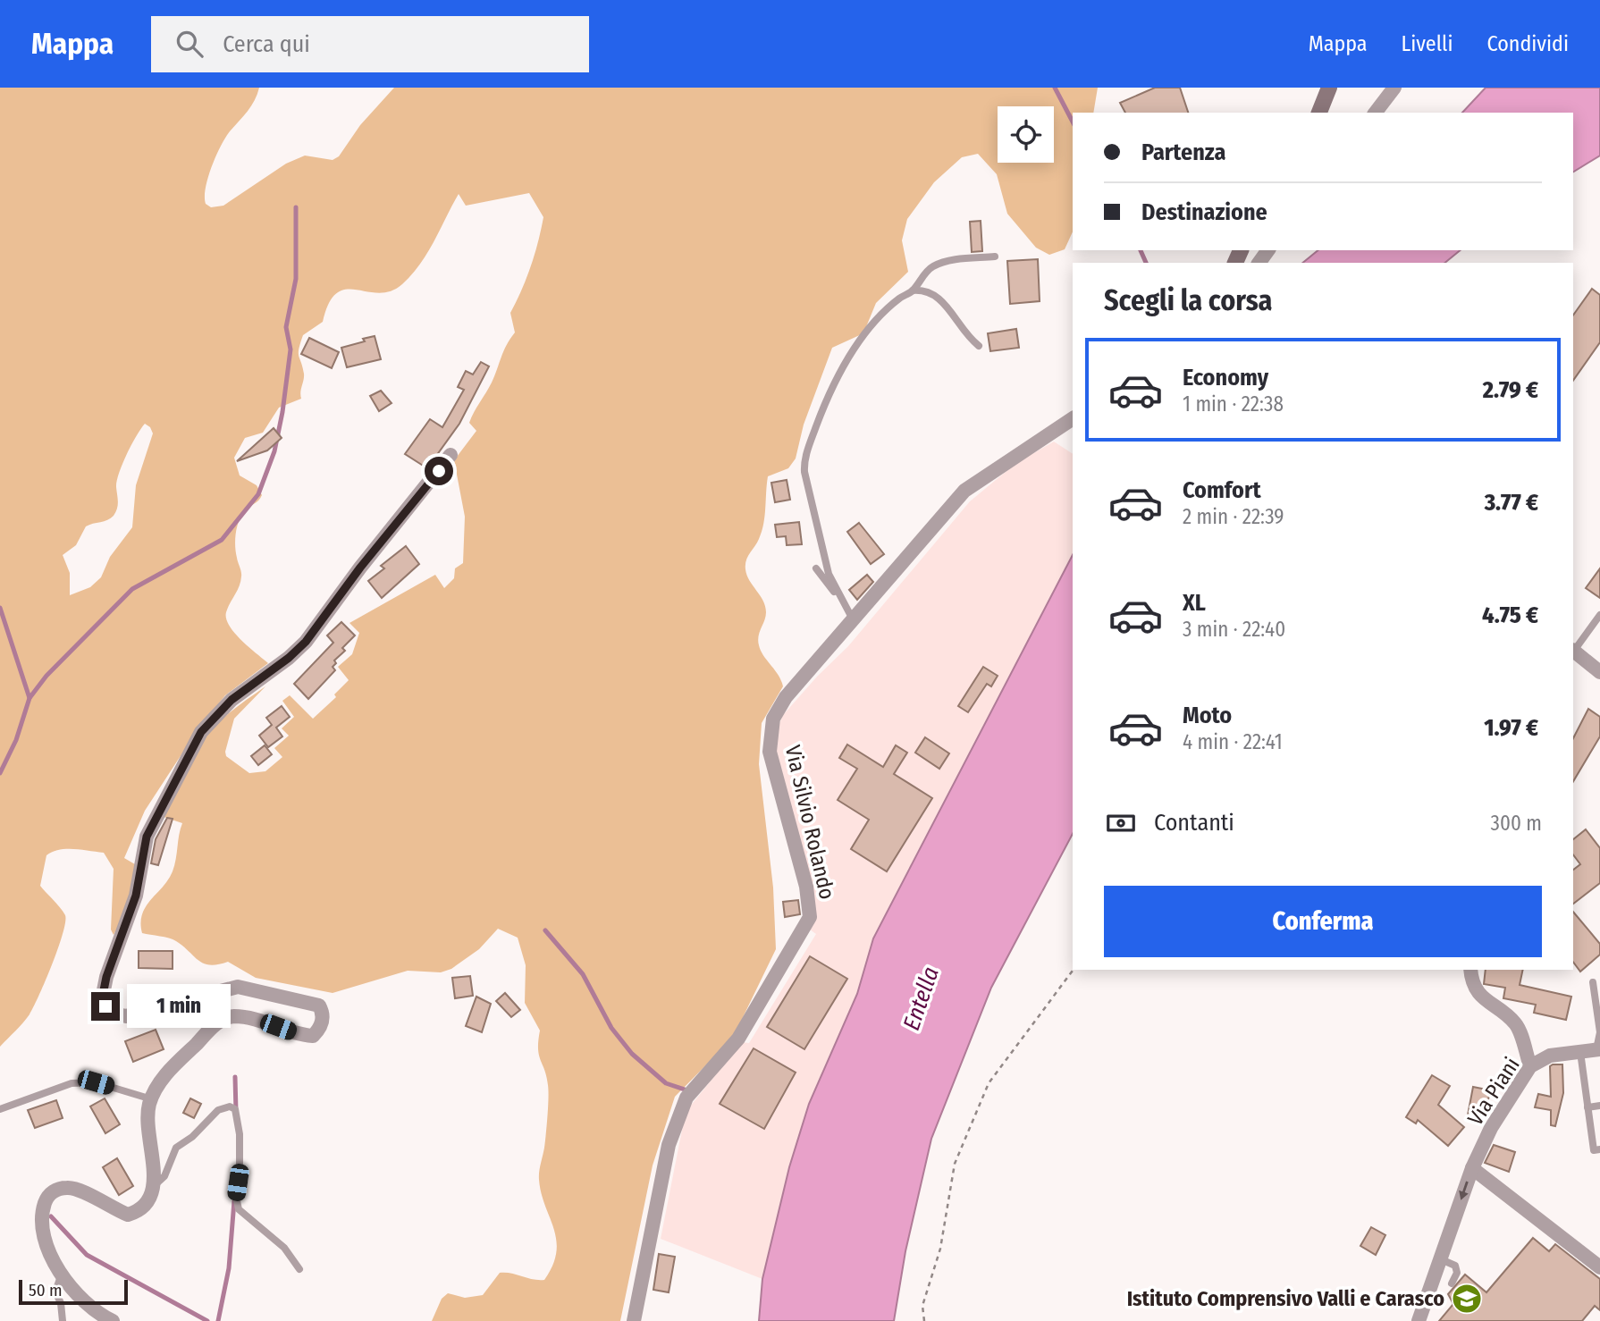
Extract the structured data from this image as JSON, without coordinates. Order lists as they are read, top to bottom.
{
  "streets": {
    "street": ["Via Silvio Rolando", "Via Piani"]
  },
  "water": ["Entella"],
  "places": {
    "school or university": ["Istituto Comprensivo Valli e Carasco"]
  },
  "scale_bar": "50 m",
  "page": {
    "header": "Mappa",
    "search": "Cerca qui",
    "nav": ["Mappa", "Livelli", "Condividi"],
    "banner": ["Partenza", "Destinazione"],
    "heading": "Scegli la corsa",
    "list": [
      {
        "name": "Economy",
        "note": "1 min · 22:38",
        "value": "2.79 €"
      },
      {
        "name": "Comfort",
        "note": "2 min · 22:39",
        "value": "3.77 €"
      },
      {
        "name": "XL",
        "note": "3 min · 22:40",
        "value": "4.75 €"
      },
      {
        "name": "Moto",
        "note": "4 min · 22:41",
        "value": "1.97 €"
      }
    ],
    "pay": ["Contanti", "300 m"],
    "buttons": "Conferma",
    "bubble": "1 min",
    "scale": "50 m"
  }
}
